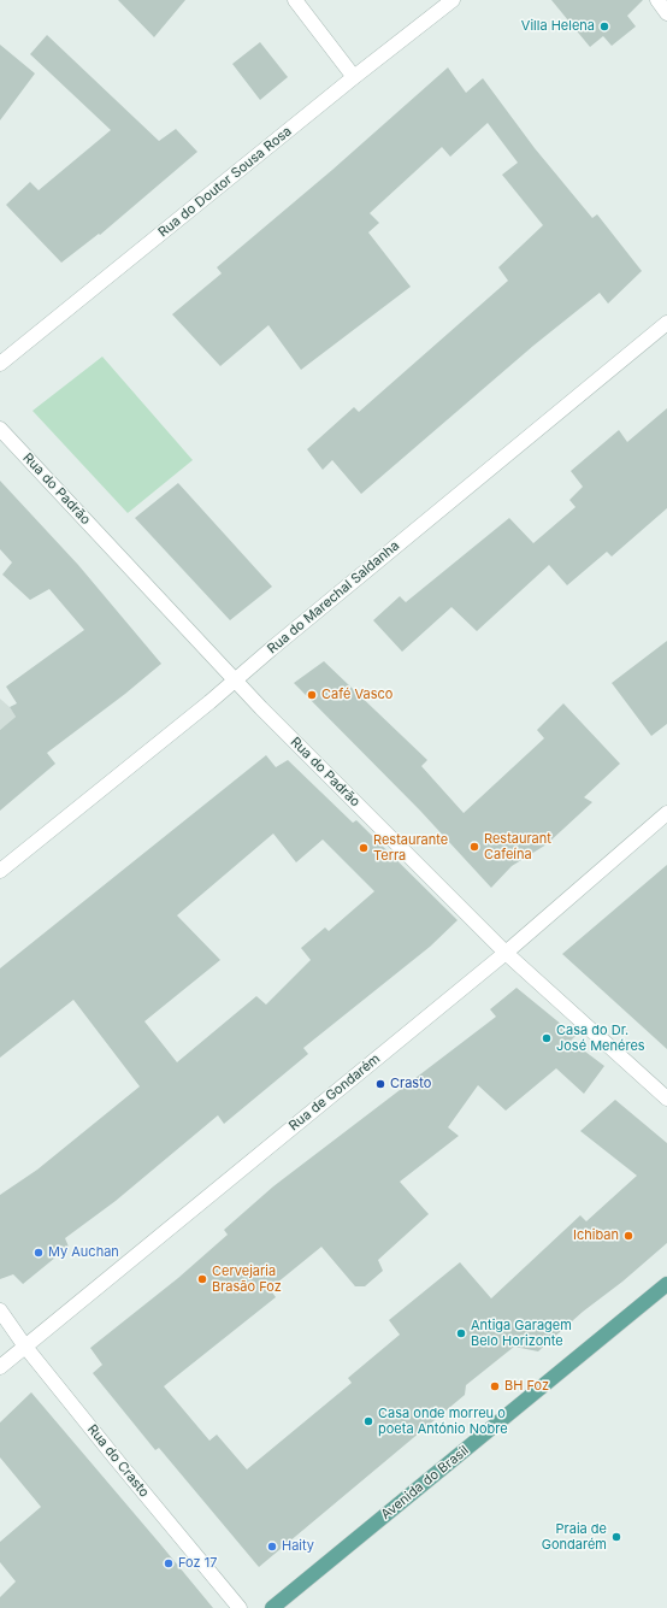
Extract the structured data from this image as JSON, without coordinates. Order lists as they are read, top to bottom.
{
  "streets": {
    "main road": ["Avenida do Brasil"],
    "street": [
      "Rua do Doutor Sousa Rosa",
      "Rua do Padrão",
      "Rua do Marechal Saldanha",
      "Rua de Gondarém",
      "Rua do Crasto"
    ]
  },
  "crossings": [
    ["Rua do Padrão", "Rua do Marechal Saldanha"],
    ["Rua do Padrão", "Rua de Gondarém"],
    ["Rua de Gondarém", "Rua do Crasto"]
  ],
  "places": [
    "Villa Helena",
    "Café Vasco",
    "Restaurant Cafeína",
    "Restaurante Terra",
    "Casa do Dr. José Menéres",
    "Crasto",
    "Ichiban",
    "My Auchan",
    "Cervejaria Brasão Foz",
    "Antiga Garagem Belo Horizonte",
    "BH Foz",
    "Casa onde morreu o poeta António Nobre",
    "Praia de Gondarém",
    "Haity",
    "Foz 17"
  ]
}
